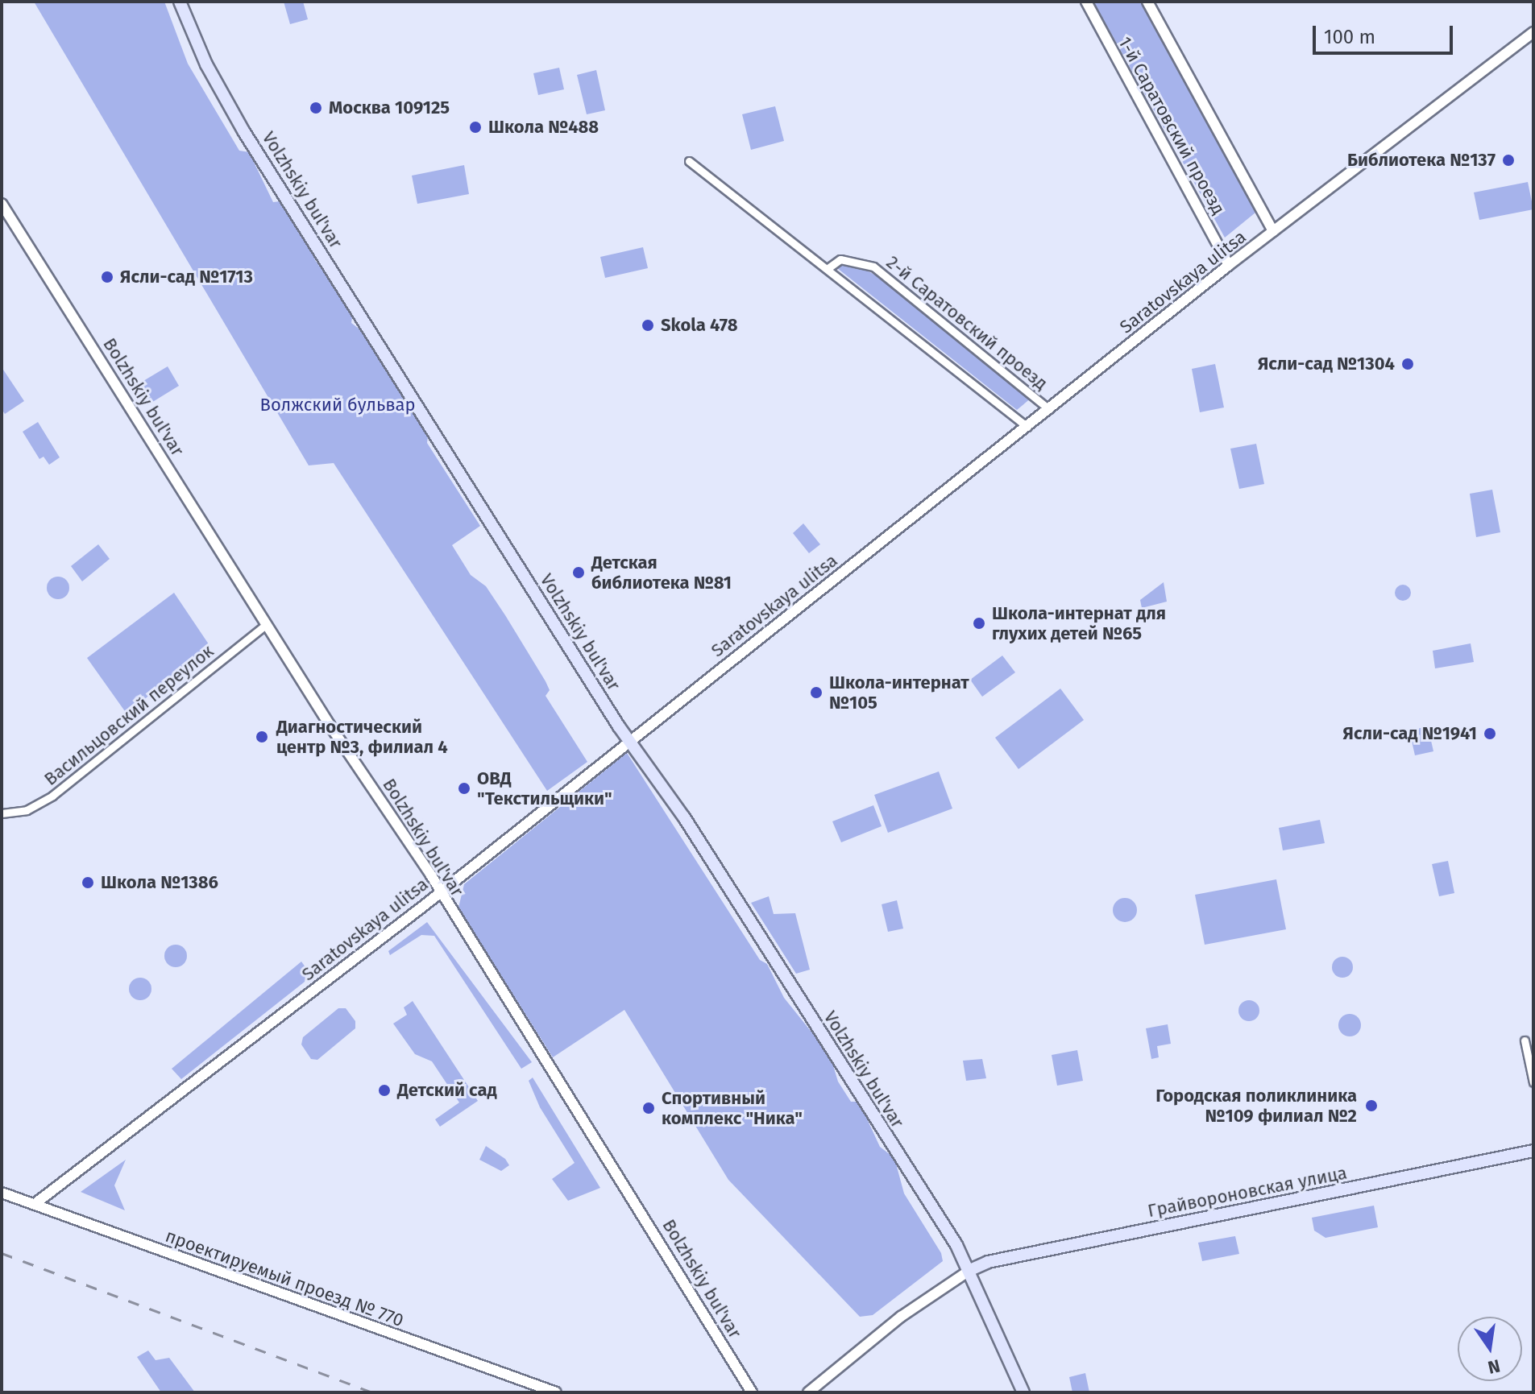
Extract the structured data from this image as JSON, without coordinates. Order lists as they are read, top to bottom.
{
  "streets": {
    "main road": ["Volzhskiy bul'var", "Грайвороновская улица"],
    "street": [
      "1-й Саратовский проезд",
      "Saratovskaya ulitsa",
      "2-й Саратовский проезд",
      "Bolzhskiy bul'var",
      "Васильцовский переулок",
      "проектируемый проезд № 770"
    ]
  },
  "crossings": [
    ["1-й Саратовский проезд", "Saratovskaya ulitsa"],
    ["Volzhskiy bul'var", "Saratovskaya ulitsa"],
    ["Volzhskiy bul'var", "Грайвороновская улица"],
    ["Saratovskaya ulitsa", "2-й Саратовский проезд"],
    ["Saratovskaya ulitsa", "Bolzhskiy bul'var"],
    ["Saratovskaya ulitsa", "проектируемый проезд № 770"],
    ["Bolzhskiy bul'var", "Васильцовский переулок"]
  ],
  "parks": ["Волжский бульвар"],
  "places": [
    "Москва 109125",
    "Школа №488",
    "Библиотека №137",
    "Ясли-сад №1713",
    "Skola 478",
    "Ясли-сад №1304",
    "Детская библиотека №81",
    "Школа-интернат для глухих детей №65",
    "Школа-интернат №105",
    "Ясли-сад №1941",
    "Диагностический центр №3, филиал 4",
    "ОВД \"Текстильщики\"",
    "Школа №1386",
    "Детский сад",
    "Городская поликлиника №109 филиал №2",
    "Спортивный комплекс \"Ника\""
  ],
  "scale_bar": "100 m",
  "north": "bottom"
}
